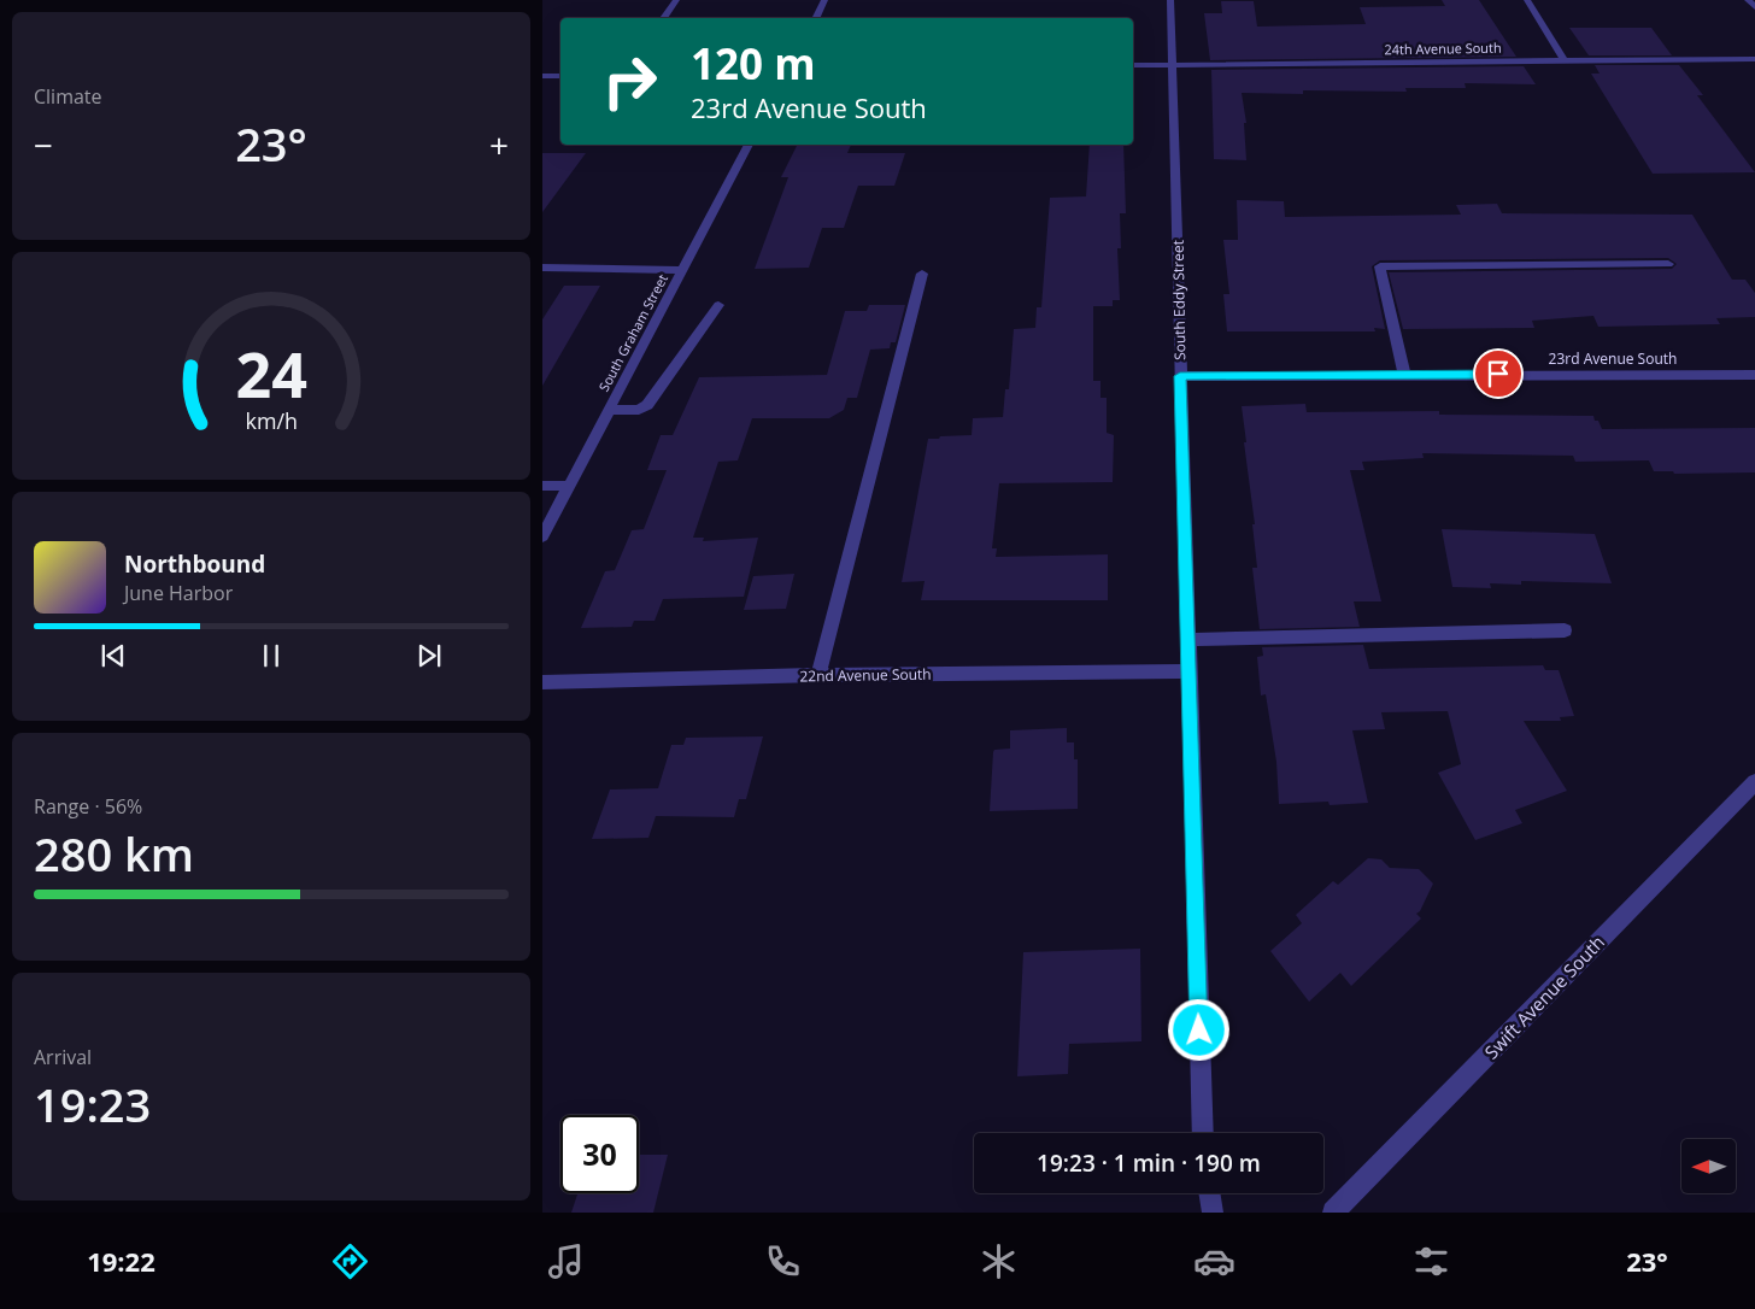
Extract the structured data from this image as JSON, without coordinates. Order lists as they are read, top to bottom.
{
  "streets": {
    "street": [
      "24th Avenue South",
      "South Eddy Street",
      "South Graham Street",
      "23rd Avenue South",
      "22nd Avenue South",
      "Swift Avenue South"
    ]
  },
  "crossings": [
    ["24th Avenue South", "South Eddy Street"],
    ["South Eddy Street", "23rd Avenue South"],
    ["South Eddy Street", "22nd Avenue South"]
  ],
  "north": "left",
  "page": {
    "tile": [
      "Climate",
      ["Range · 56%", "280 km"],
      ["Arrival", "19:23"]
    ],
    "turn": ["120 m", "23rd Avenue South"],
    "heat": ["−", "23°", "+"],
    "song": ["Northbound", "June Harbor"],
    "limit": "30",
    "trip": "19:23 · 1 min · 190 m",
    "tabs": ["19:22", "23°"],
    "gauge": ["24", "km/h"]
  }
}
